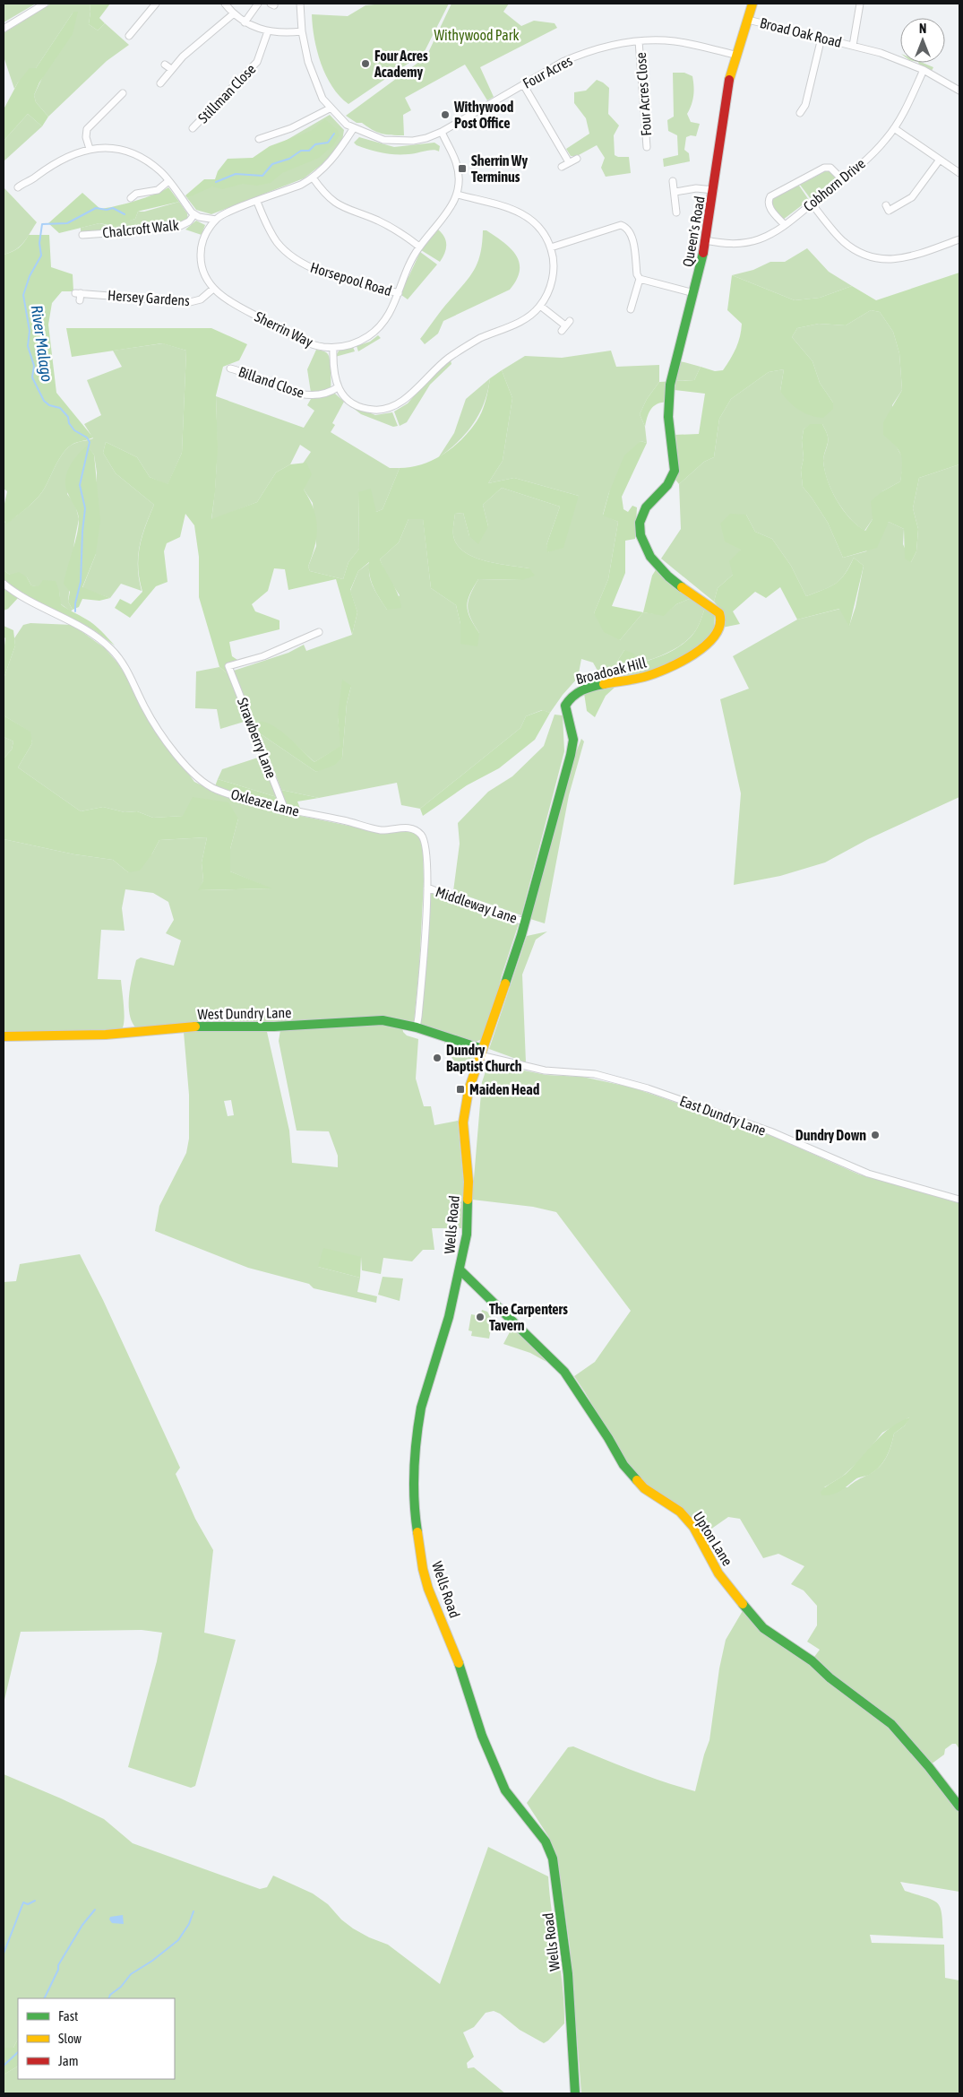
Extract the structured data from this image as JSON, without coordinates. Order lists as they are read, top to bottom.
{
  "streets": {
    "street": [
      "Broad Oak Road",
      "Four Acres",
      "Stillman Close",
      "Four Acres Close",
      "Cobhorn Drive",
      "Chalcroft Walk",
      "Queen's Road",
      "Horsepool Road",
      "Hersey Gardens",
      "Sherrin Way",
      "Billand Close",
      "Broadoak Hill",
      "Strawberry Lane",
      "Oxleaze Lane",
      "Middleway Lane",
      "West Dundry Lane",
      "East Dundry Lane",
      "Wells Road",
      "Upton Lane"
    ]
  },
  "crossings": [
    ["Broad Oak Road", "Cobhorn Drive"],
    ["Broad Oak Road", "Queen's Road"],
    ["Four Acres", "Four Acres Close"],
    ["Four Acres", "Queen's Road"],
    ["Cobhorn Drive", "Queen's Road"],
    ["Queen's Road", "Broadoak Hill"],
    ["Horsepool Road", "Sherrin Way"],
    ["Hersey Gardens", "Sherrin Way"],
    ["Broadoak Hill", "Middleway Lane"],
    ["Broadoak Hill", "West Dundry Lane"],
    ["Broadoak Hill", "East Dundry Lane"],
    ["Broadoak Hill", "Wells Road"],
    ["Strawberry Lane", "Oxleaze Lane"],
    ["Oxleaze Lane", "Middleway Lane"],
    ["Oxleaze Lane", "West Dundry Lane"],
    ["West Dundry Lane", "East Dundry Lane"],
    ["West Dundry Lane", "Wells Road"],
    ["East Dundry Lane", "Wells Road"],
    ["Wells Road", "Upton Lane"]
  ],
  "water": ["River Malago"],
  "parks": ["Withywood Park"],
  "places": {
    "other": [
      "Four Acres Academy",
      "Withywood Post Office",
      "Dundry Baptist Church",
      "Dundry Down",
      "The Carpenters Tavern"
    ],
    "transit": ["Sherrin Wy Terminus", "Maiden Head"]
  },
  "legend": ["Fast", "Slow", "Jam"],
  "north": "top"
}
